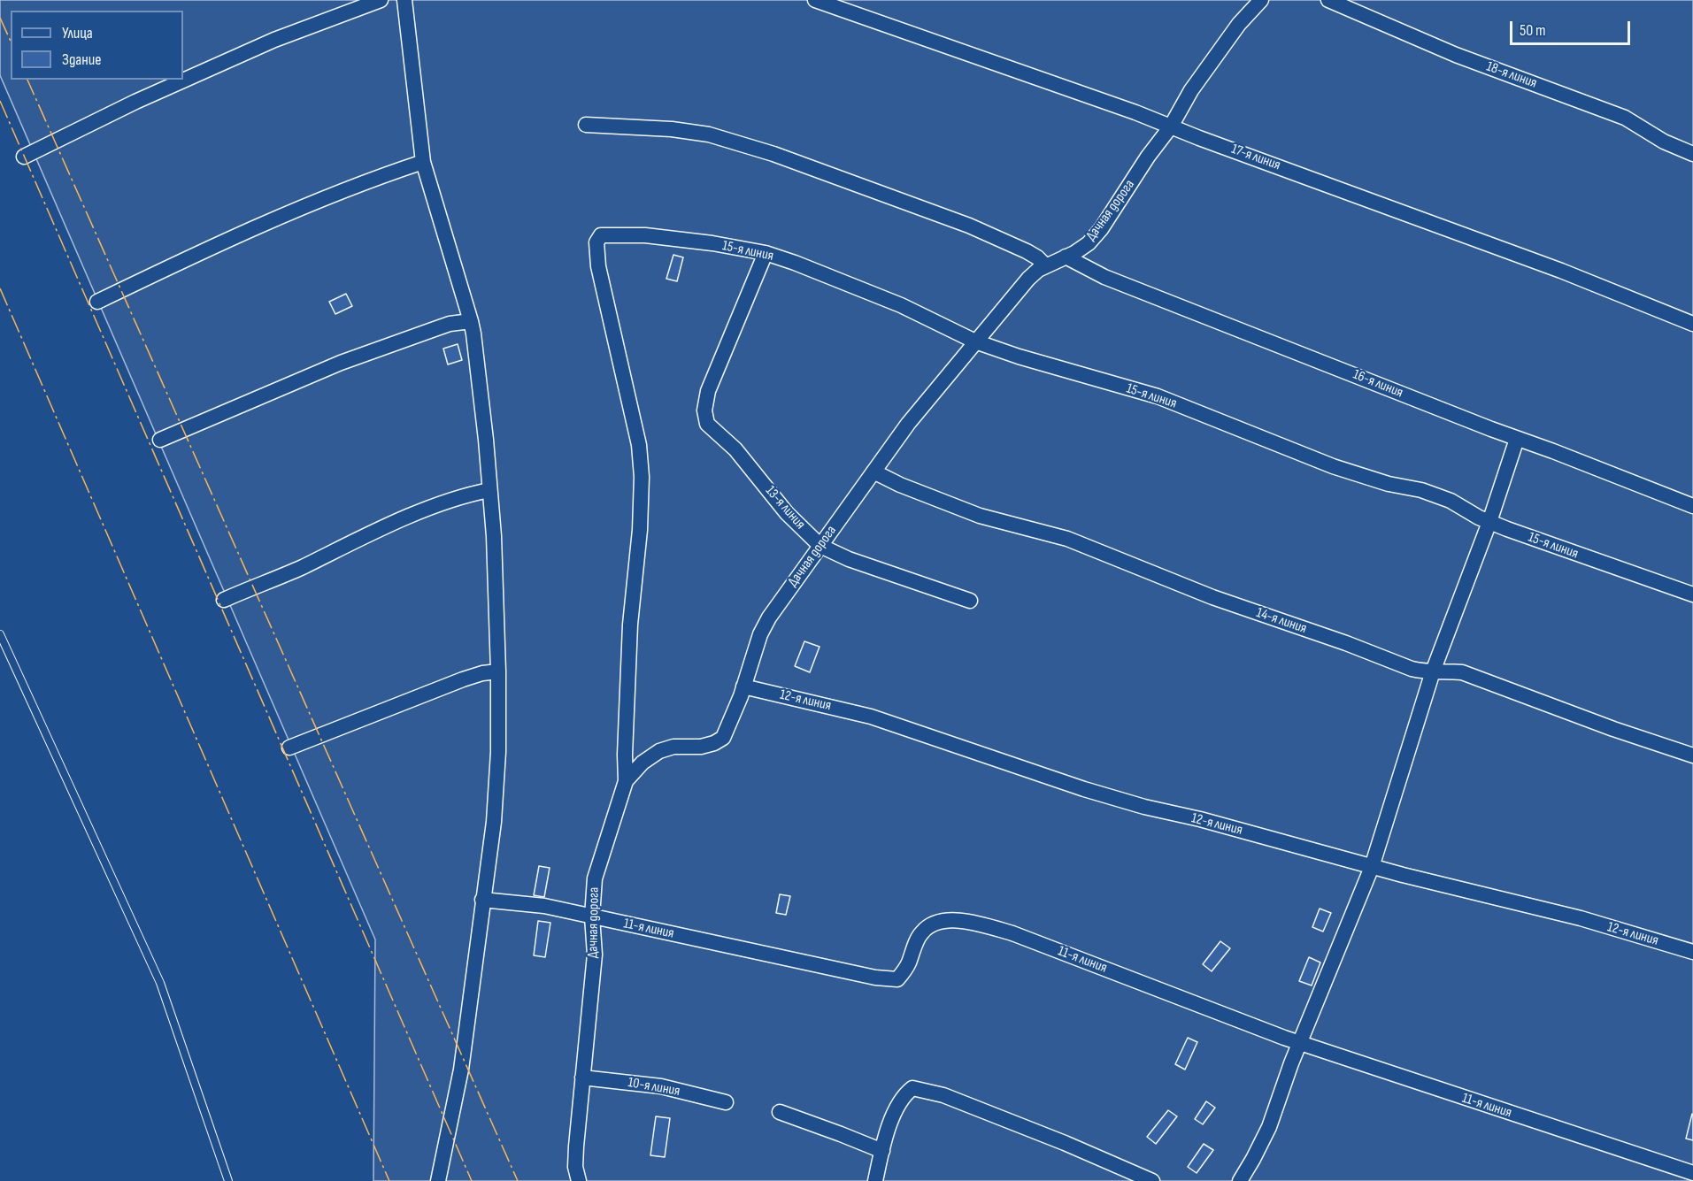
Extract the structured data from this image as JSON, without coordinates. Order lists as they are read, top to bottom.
{
  "streets": {
    "street": [
      "18-я линия",
      "17-я линия",
      "Дачная дорога",
      "15-я линия",
      "16-я линия",
      "13-я линия",
      "14-я линия",
      "12-я линия",
      "11-я линия",
      "10-я линия"
    ]
  },
  "crossings": [
    ["17-я линия", "Дачная дорога"],
    ["Дачная дорога", "15-я линия"],
    ["Дачная дорога", "16-я линия"],
    ["Дачная дорога", "13-я линия"],
    ["Дачная дорога", "14-я линия"],
    ["Дачная дорога", "12-я линия"],
    ["Дачная дорога", "11-я линия"],
    ["Дачная дорога", "10-я линия"],
    ["15-я линия", "13-я линия"]
  ],
  "legend": ["Улица", "Здание"],
  "scale_bar": "50 m"
}
